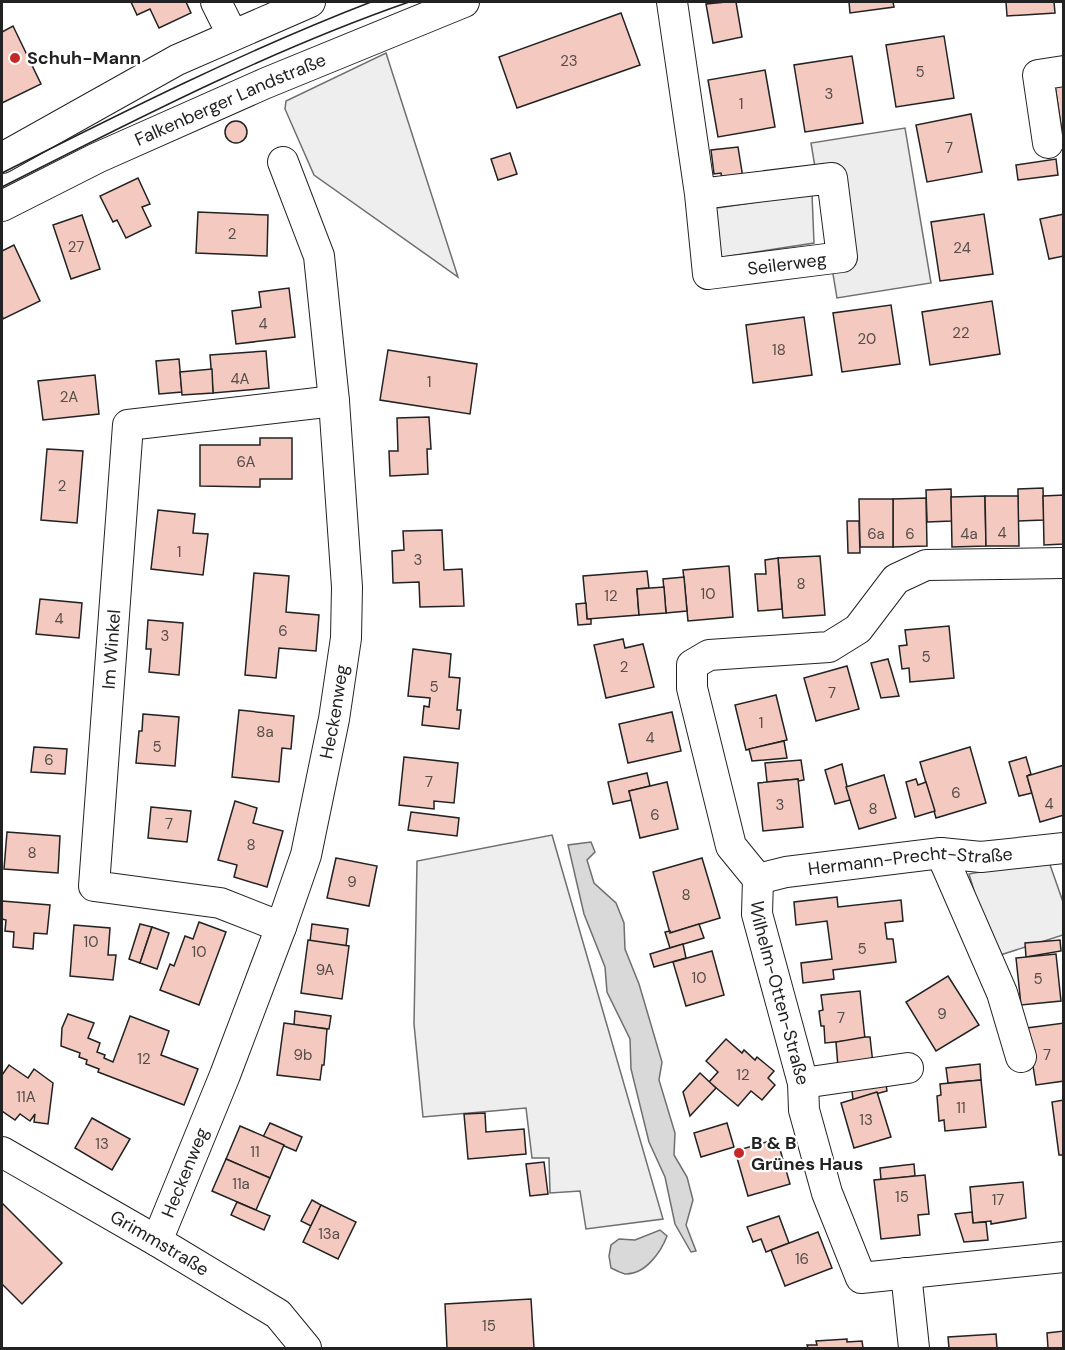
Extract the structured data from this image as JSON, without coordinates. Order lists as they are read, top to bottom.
{
  "streets": {
    "street": [
      "Falkenberger Landstraße",
      "Seilerweg",
      "Im Winkel",
      "Heckenweg",
      "Hermann-Precht-Straße",
      "Wilhelm-Otten-Straße",
      "Grimmstraße"
    ]
  },
  "crossings": [
    ["Im Winkel", "Heckenweg"],
    ["Heckenweg", "Grimmstraße"],
    ["Hermann-Precht-Straße", "Wilhelm-Otten-Straße"]
  ],
  "places": ["Schuh-Mann", "B & B Grünes Haus"],
  "house_numbers": [
    "23",
    "5",
    "3",
    "1",
    "7",
    "2",
    "27",
    "24",
    "4",
    "22",
    "20",
    "18",
    "4A",
    "1",
    "2A",
    "6A",
    "2",
    "4",
    "6a",
    "6",
    "4a",
    "1",
    "3",
    "8",
    "10",
    "12",
    "4",
    "6",
    "3",
    "5",
    "2",
    "5",
    "7",
    "1",
    "8a",
    "4",
    "5",
    "6",
    "7",
    "6",
    "4",
    "3",
    "8",
    "6",
    "7",
    "8",
    "8",
    "9",
    "8",
    "10",
    "5",
    "10",
    "9A",
    "10",
    "5",
    "9",
    "7",
    "9b",
    "7",
    "12",
    "12",
    "11A",
    "11",
    "13",
    "13",
    "11",
    "11a",
    "15",
    "17",
    "13a",
    "16",
    "15"
  ]
}
